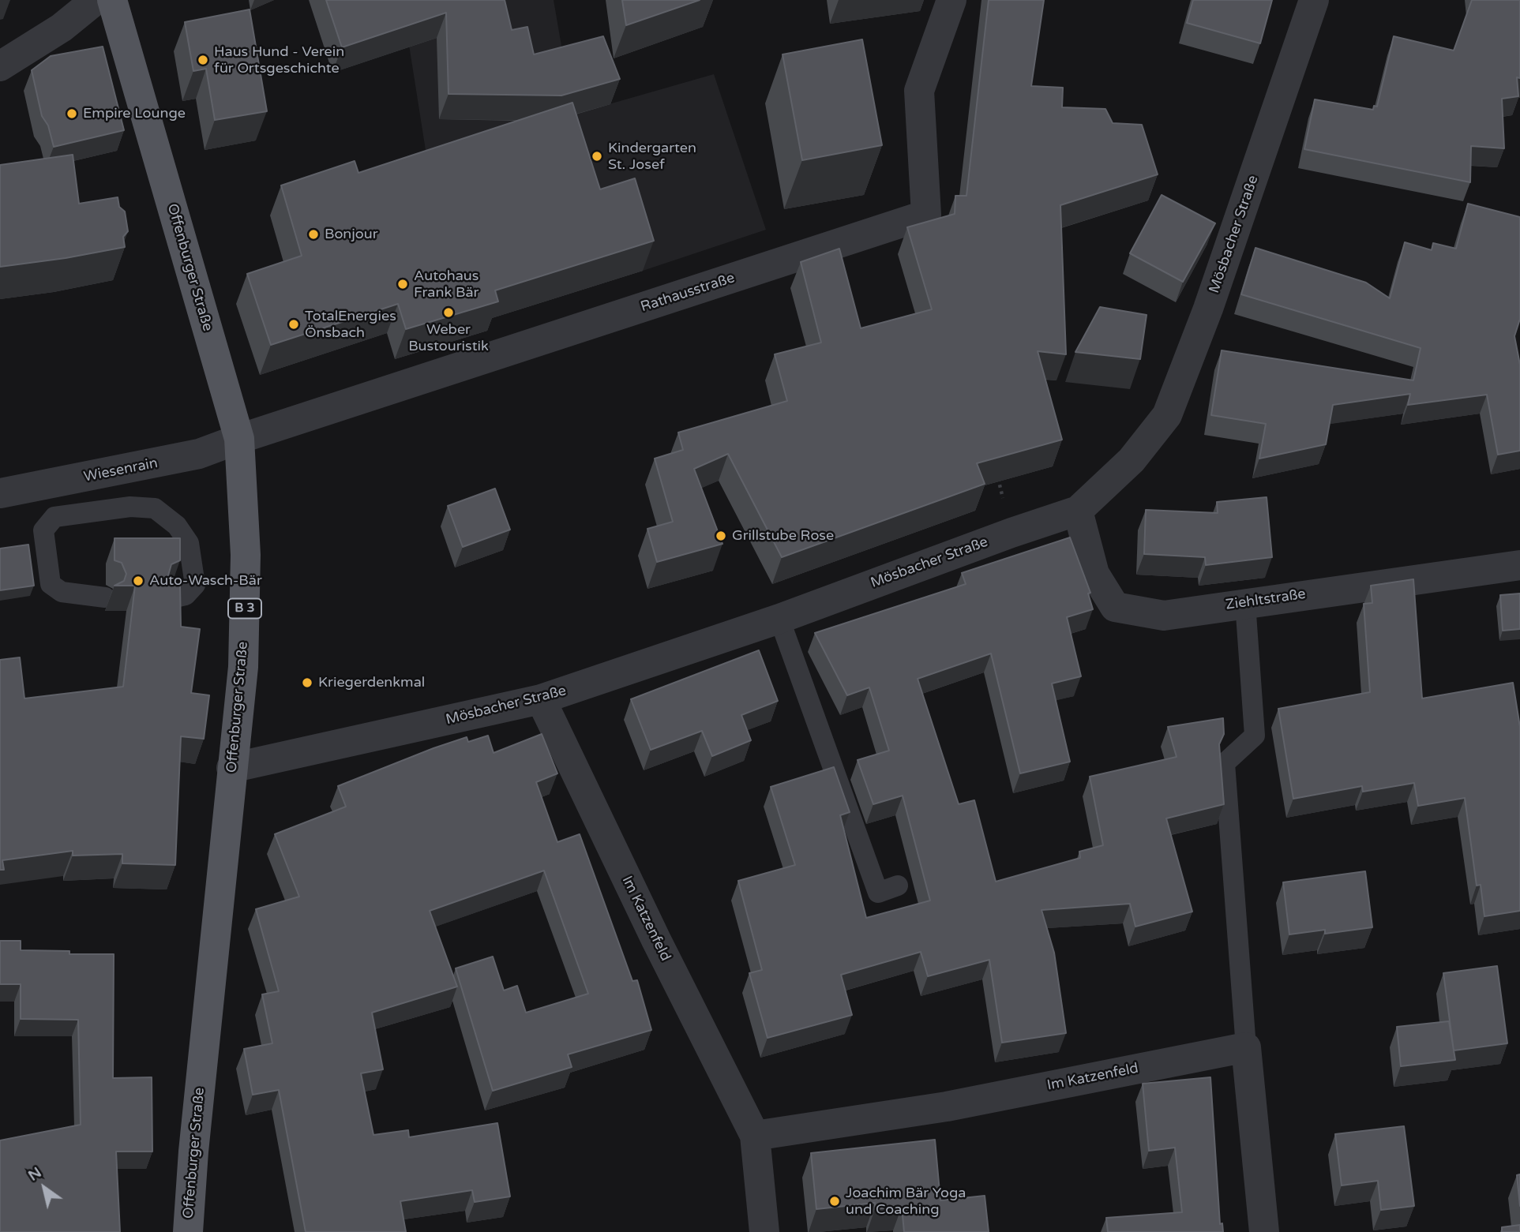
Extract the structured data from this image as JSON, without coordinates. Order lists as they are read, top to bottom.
{
  "streets": {
    "main road": ["Offenburger Straße", "B 3"],
    "street": [
      "Mösbacher Straße",
      "Rathausstraße",
      "Wiesenrain",
      "Ziehltstraße",
      "Im Katzenfeld"
    ]
  },
  "crossings": [
    ["Mösbacher Straße", "Offenburger Straße"],
    ["Mösbacher Straße", "Ziehltstraße"],
    ["Mösbacher Straße", "Im Katzenfeld"],
    ["Offenburger Straße", "Rathausstraße"],
    ["Offenburger Straße", "Wiesenrain"],
    ["Rathausstraße", "Wiesenrain"]
  ],
  "places": [
    "Haus Hund - Verein für Ortsgeschichte",
    "Empire Lounge",
    "Kindergarten St. Josef",
    "Bonjour",
    "Autohaus Frank Bär",
    "Weber Bustouristik",
    "TotalEnergies Önsbach",
    "Grillstube Rose",
    "Auto-Wasch-Bär",
    "Kriegerdenkmal",
    "Joachim Bär Yoga und Coaching"
  ],
  "north": "top left"
}
